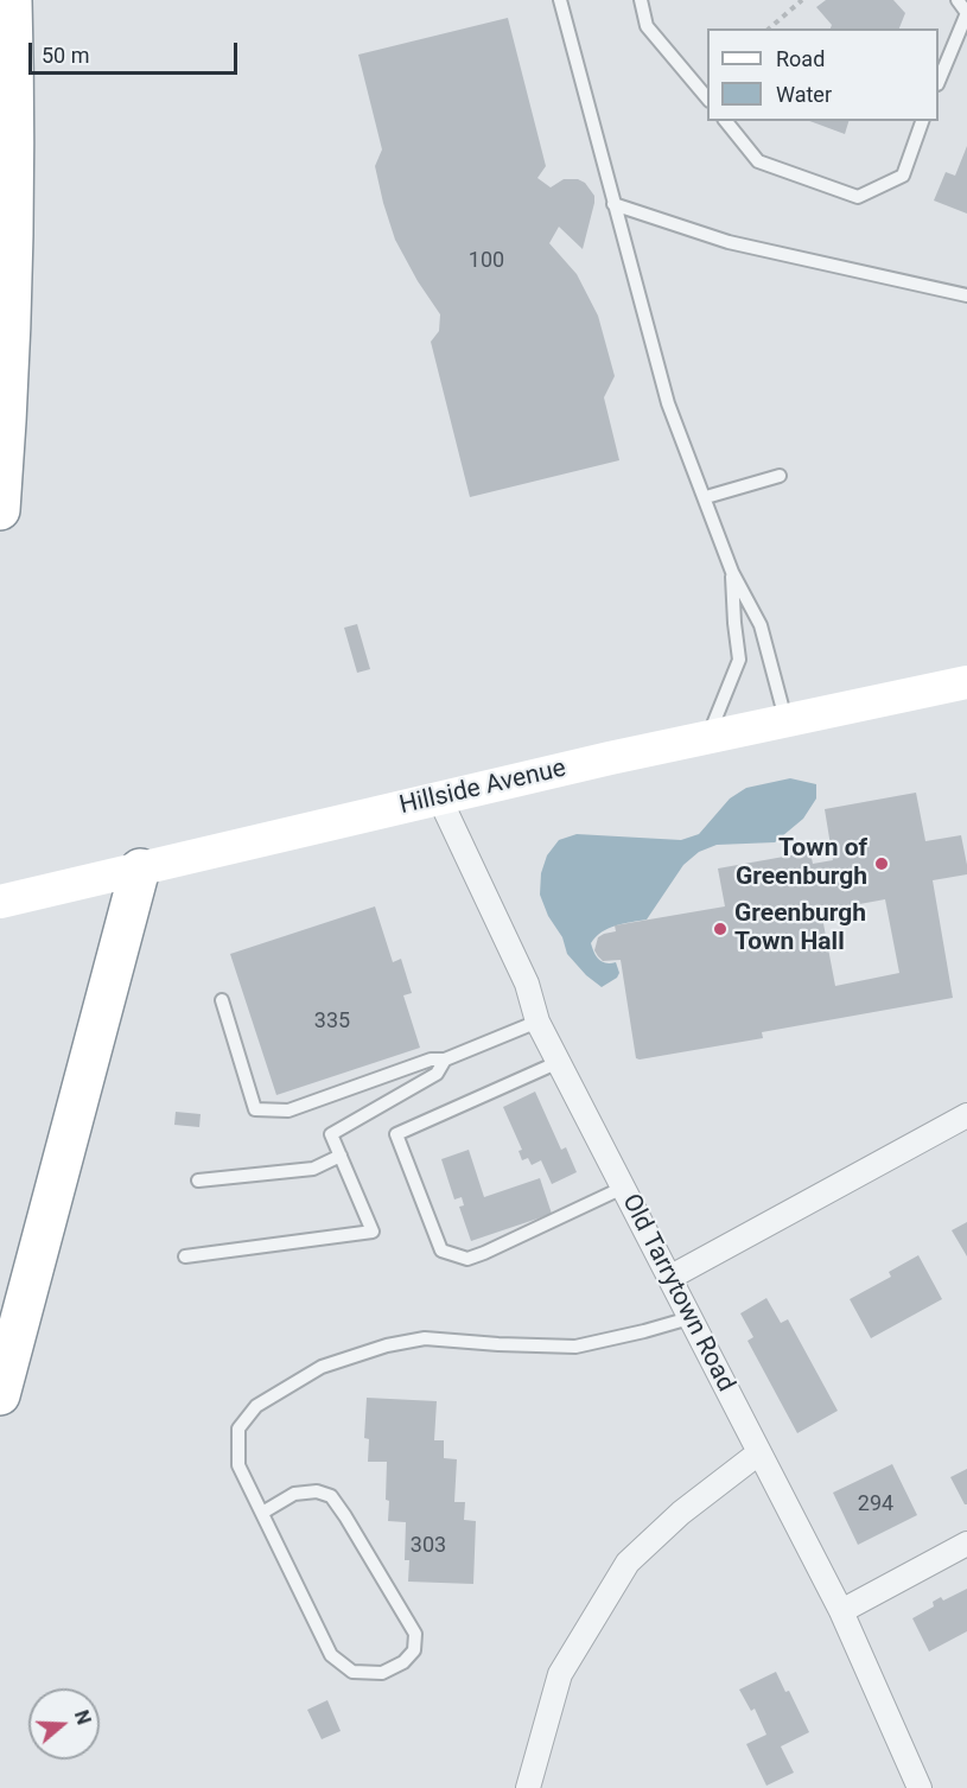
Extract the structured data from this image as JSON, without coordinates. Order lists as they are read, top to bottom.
{
  "streets": {
    "main road": ["Hillside Avenue"],
    "street": ["Old Tarrytown Road"]
  },
  "crossings": [
    ["Hillside Avenue", "Old Tarrytown Road"]
  ],
  "places": ["Town of Greenburgh", "Greenburgh Town Hall"],
  "house_numbers": [
    "100",
    "335",
    "294",
    "303"
  ],
  "legend": ["Road", "Water"],
  "scale_bar": "50 m",
  "north": "right"
}
